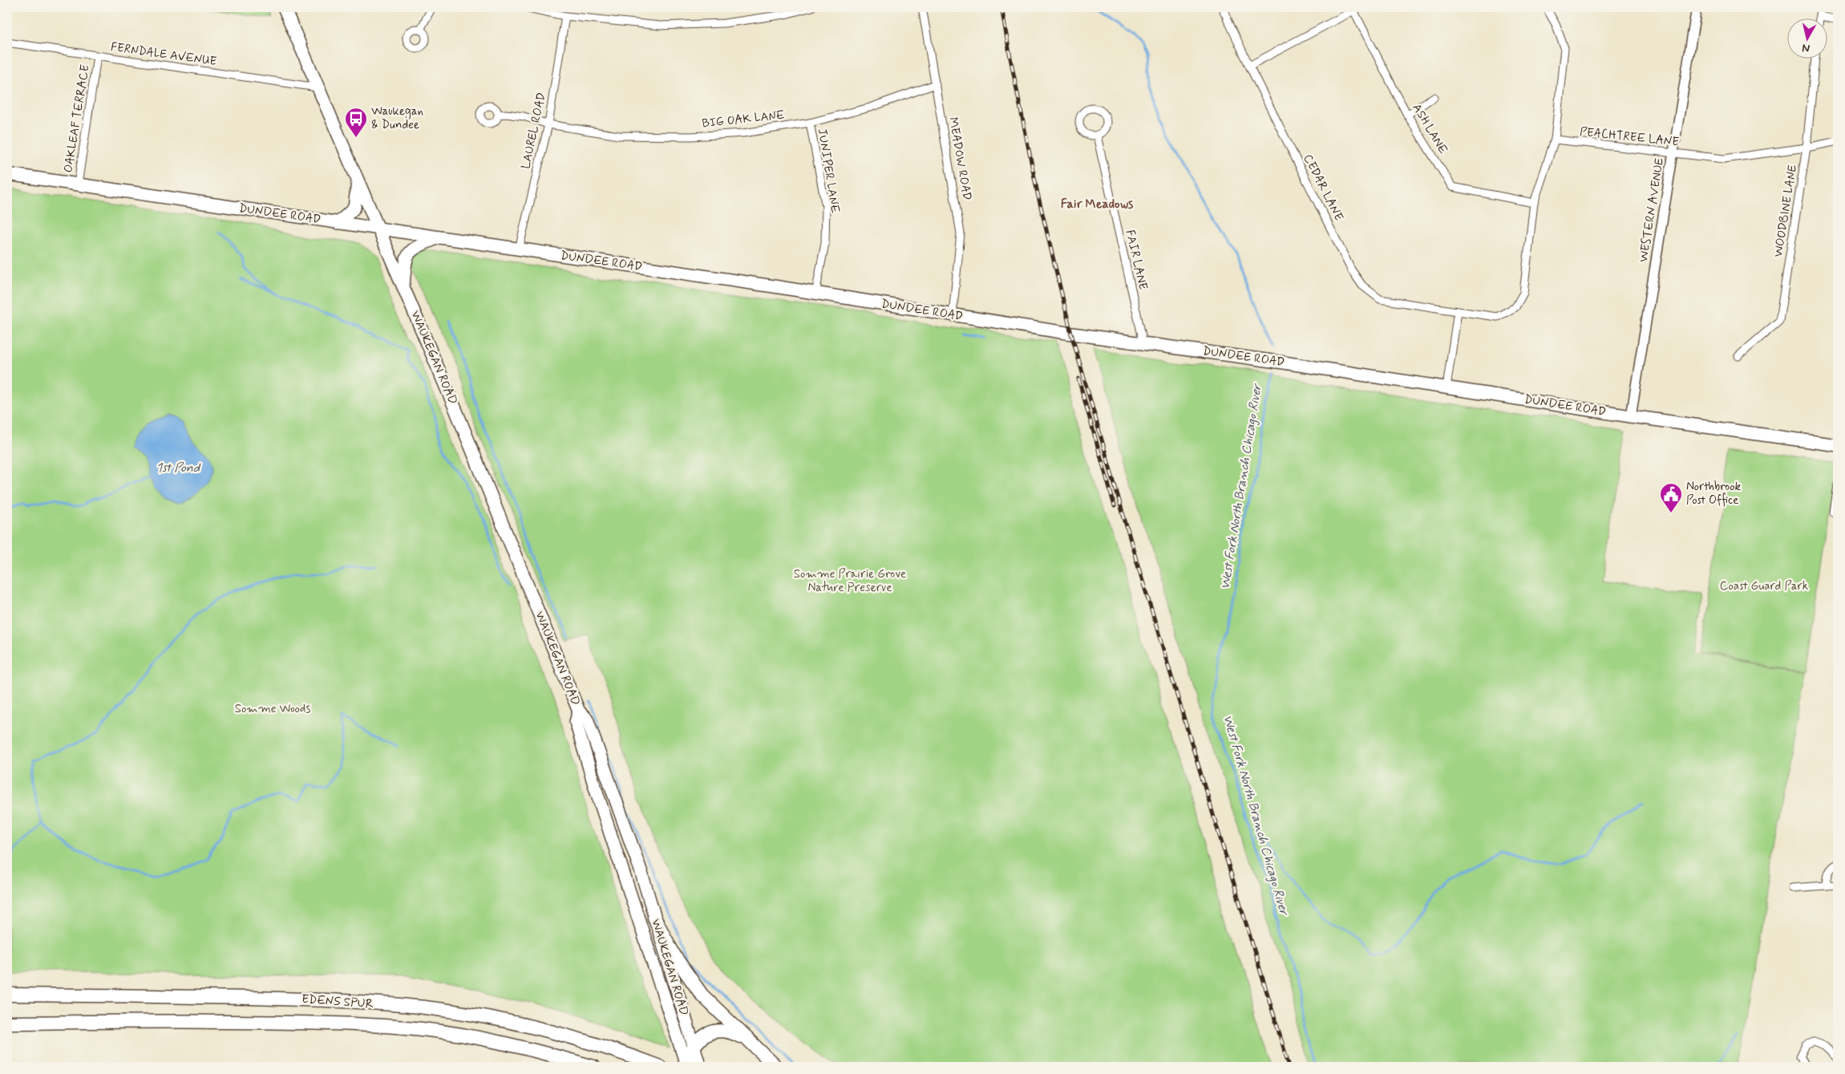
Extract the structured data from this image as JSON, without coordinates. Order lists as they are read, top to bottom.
{
  "streets": {
    "highway": ["EDENS SPUR"],
    "main road": ["DUNDEE ROAD", "WAUKEGAN ROAD"],
    "street": [
      "FERNDALE AVENUE",
      "OAKLEAF TERRACE",
      "BIG OAK LANE",
      "ASH LANE",
      "LAUREL ROAD",
      "PEACHTREE LANE",
      "MEADOW ROAD",
      "JUNIPER LANE",
      "CEDAR LANE",
      "WESTERN AVENUE",
      "WOODBINE LANE",
      "FAIR LANE"
    ]
  },
  "crossings": [
    ["FERNDALE AVENUE", "OAKLEAF TERRACE"],
    ["FERNDALE AVENUE", "WAUKEGAN ROAD"],
    ["OAKLEAF TERRACE", "DUNDEE ROAD"],
    ["BIG OAK LANE", "LAUREL ROAD"],
    ["BIG OAK LANE", "MEADOW ROAD"],
    ["BIG OAK LANE", "JUNIPER LANE"],
    ["LAUREL ROAD", "DUNDEE ROAD"],
    ["PEACHTREE LANE", "WESTERN AVENUE"],
    ["PEACHTREE LANE", "WOODBINE LANE"],
    ["MEADOW ROAD", "DUNDEE ROAD"],
    ["JUNIPER LANE", "DUNDEE ROAD"],
    ["WESTERN AVENUE", "DUNDEE ROAD"],
    ["DUNDEE ROAD", "FAIR LANE"],
    ["DUNDEE ROAD", "WAUKEGAN ROAD"]
  ],
  "districts": ["Fair Meadows"],
  "water": ["1st Pond", "West Fork North Branch Chicago River"],
  "parks": ["Somme Prairie Grove Nature Preserve", "Coast Guard Park", "Somme Woods"],
  "places": {
    "bus stop": ["Waukegan & Dundee"],
    "public building": ["Northbrook Post Office"]
  },
  "north": "bottom"
}
